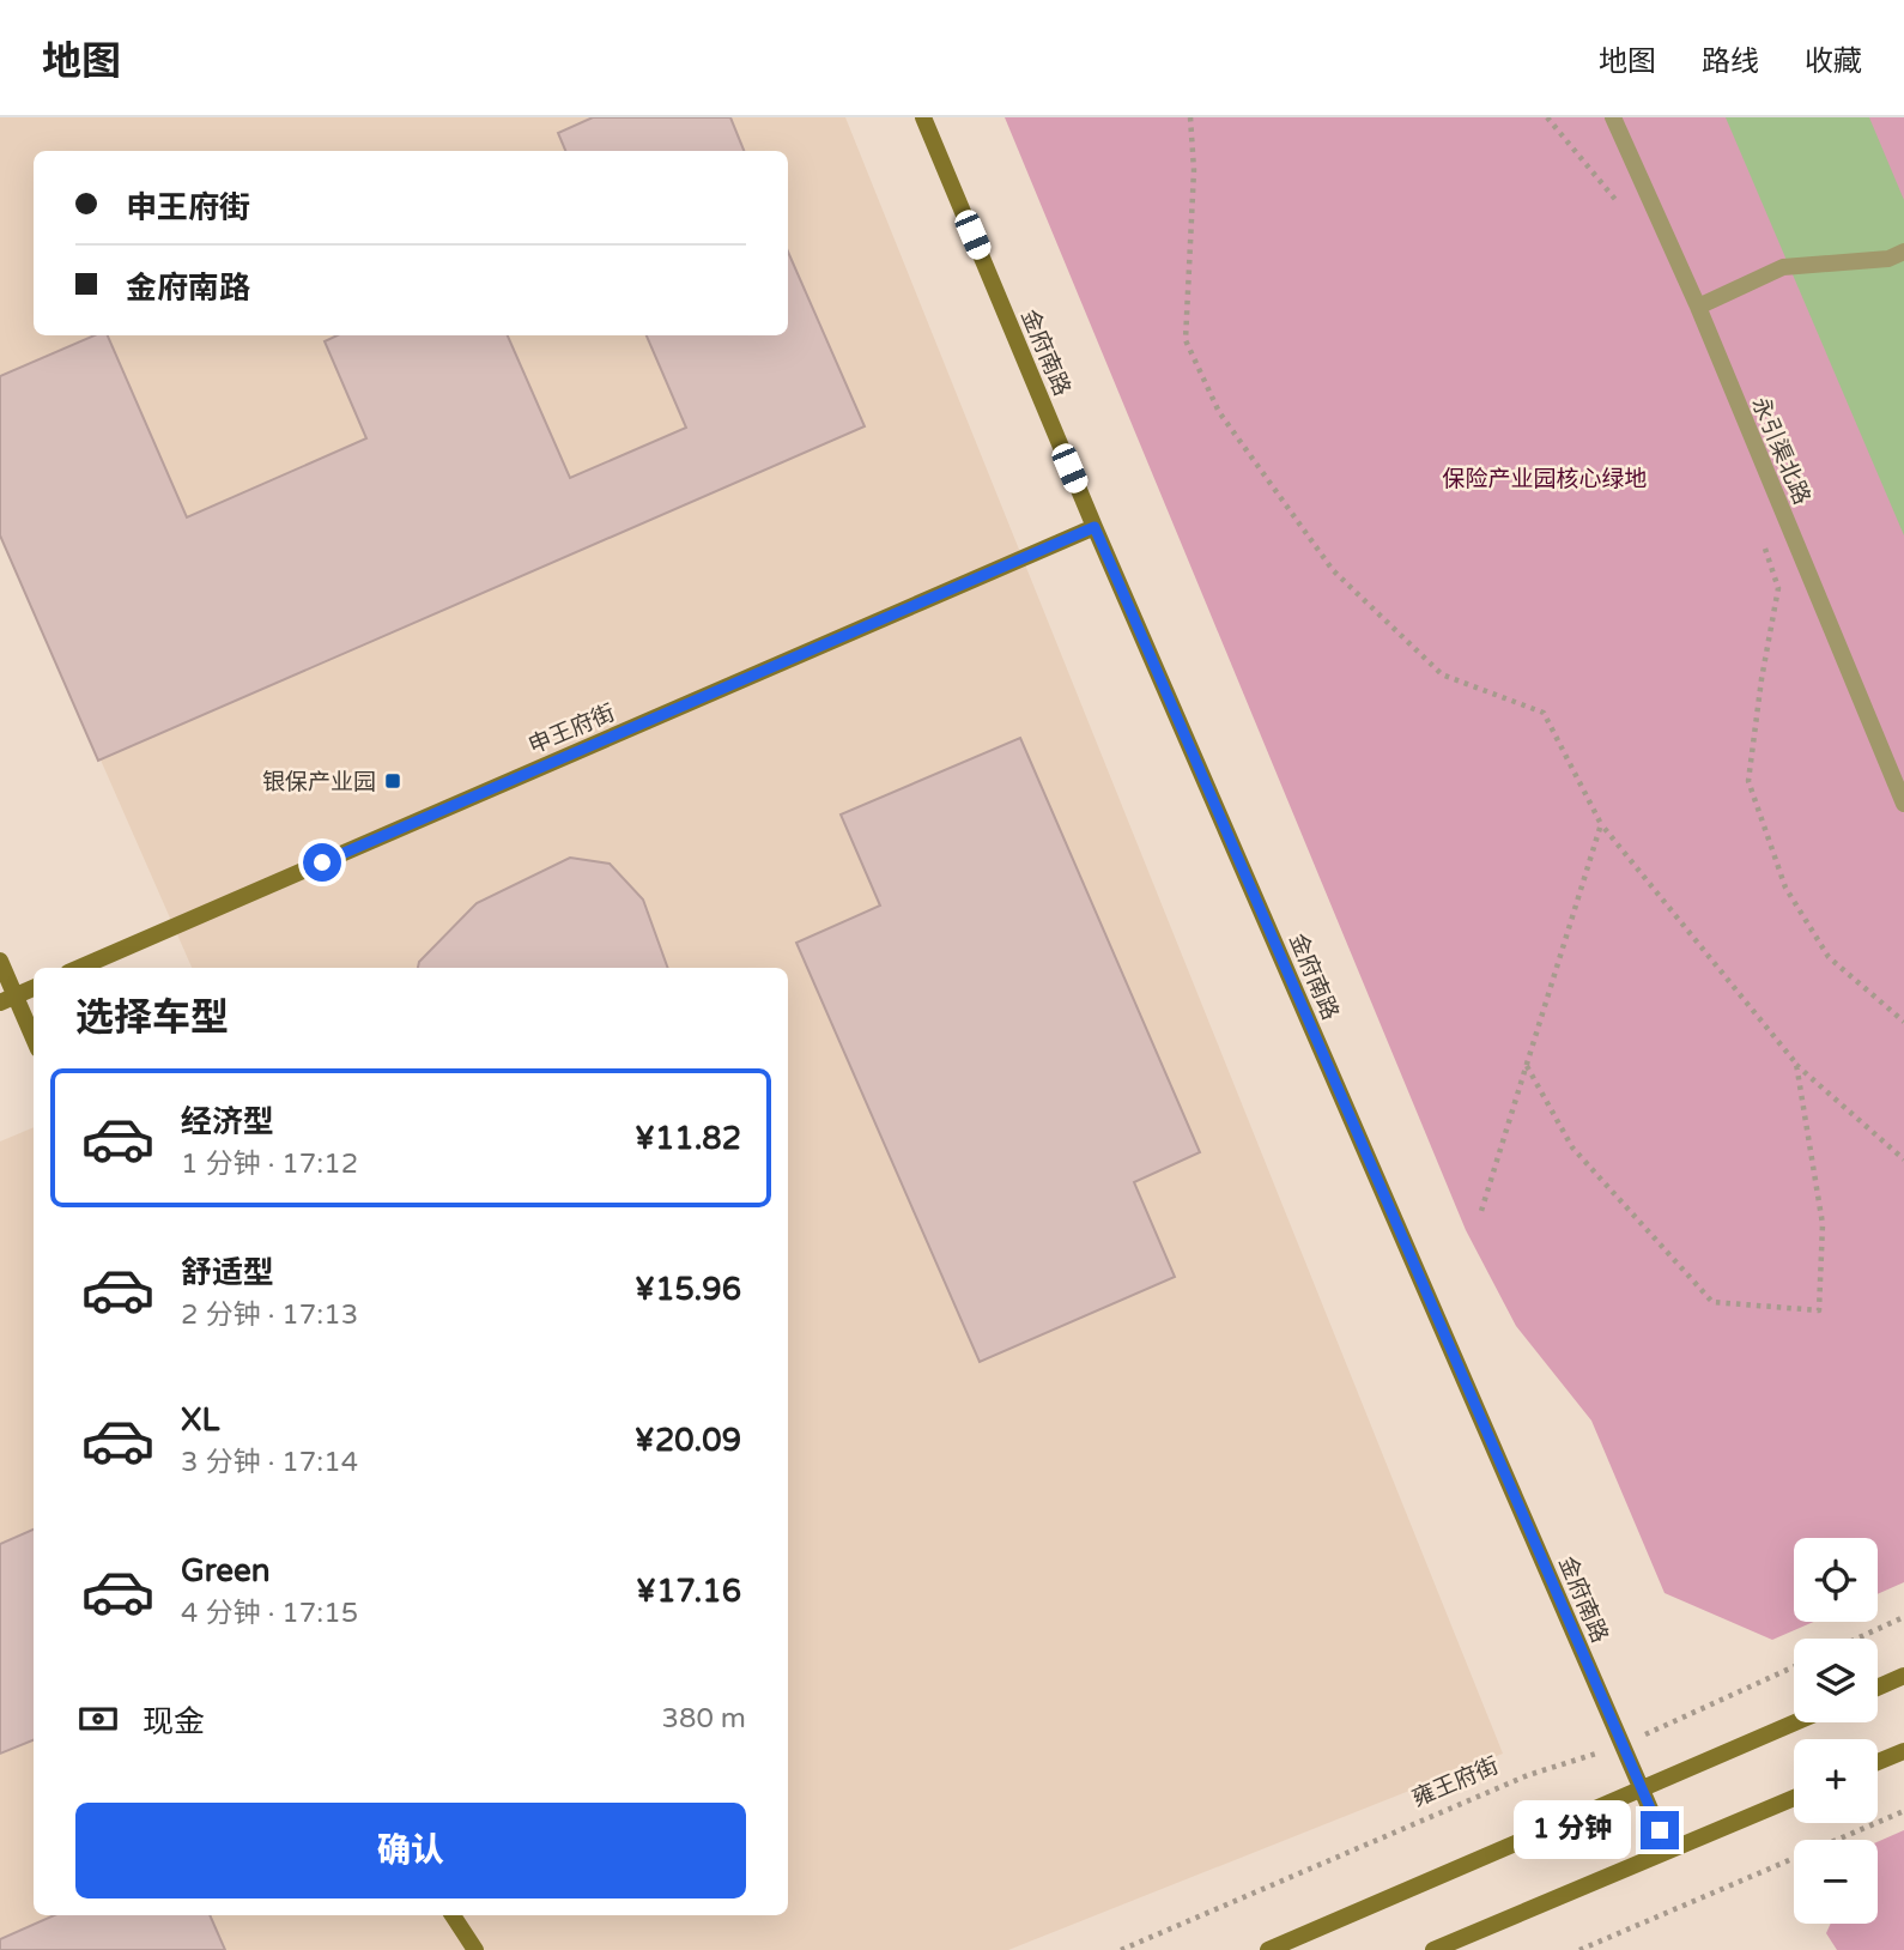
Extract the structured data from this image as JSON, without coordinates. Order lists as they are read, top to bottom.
{
  "streets": {
    "street": ["金府南路", "永引渠北路", "申王府街"],
    "path": ["雍王府街"]
  },
  "crossings": [
    ["金府南路", "申王府街"],
    ["金府南路", "雍王府街"]
  ],
  "parks": ["保险产业园核心绿地"],
  "places": {
    "transit": ["银保产业园"]
  },
  "page": {
    "header": "地图",
    "nav": ["地图", "路线", "收藏"],
    "banner": ["申王府街", "金府南路"],
    "heading": "选择车型",
    "list": [
      {
        "name": "经济型",
        "note": "1 分钟 · 17:12",
        "value": "¥11.82"
      },
      {
        "name": "舒适型",
        "note": "2 分钟 · 17:13",
        "value": "¥15.96"
      },
      {
        "name": "XL",
        "note": "3 分钟 · 17:14",
        "value": "¥20.09"
      },
      {
        "name": "Green",
        "note": "4 分钟 · 17:15",
        "value": "¥17.16"
      }
    ],
    "map_buttons": ["+", "−"],
    "pay": ["现金", "380 m"],
    "buttons": "确认",
    "bubble": "1 分钟"
  }
}
